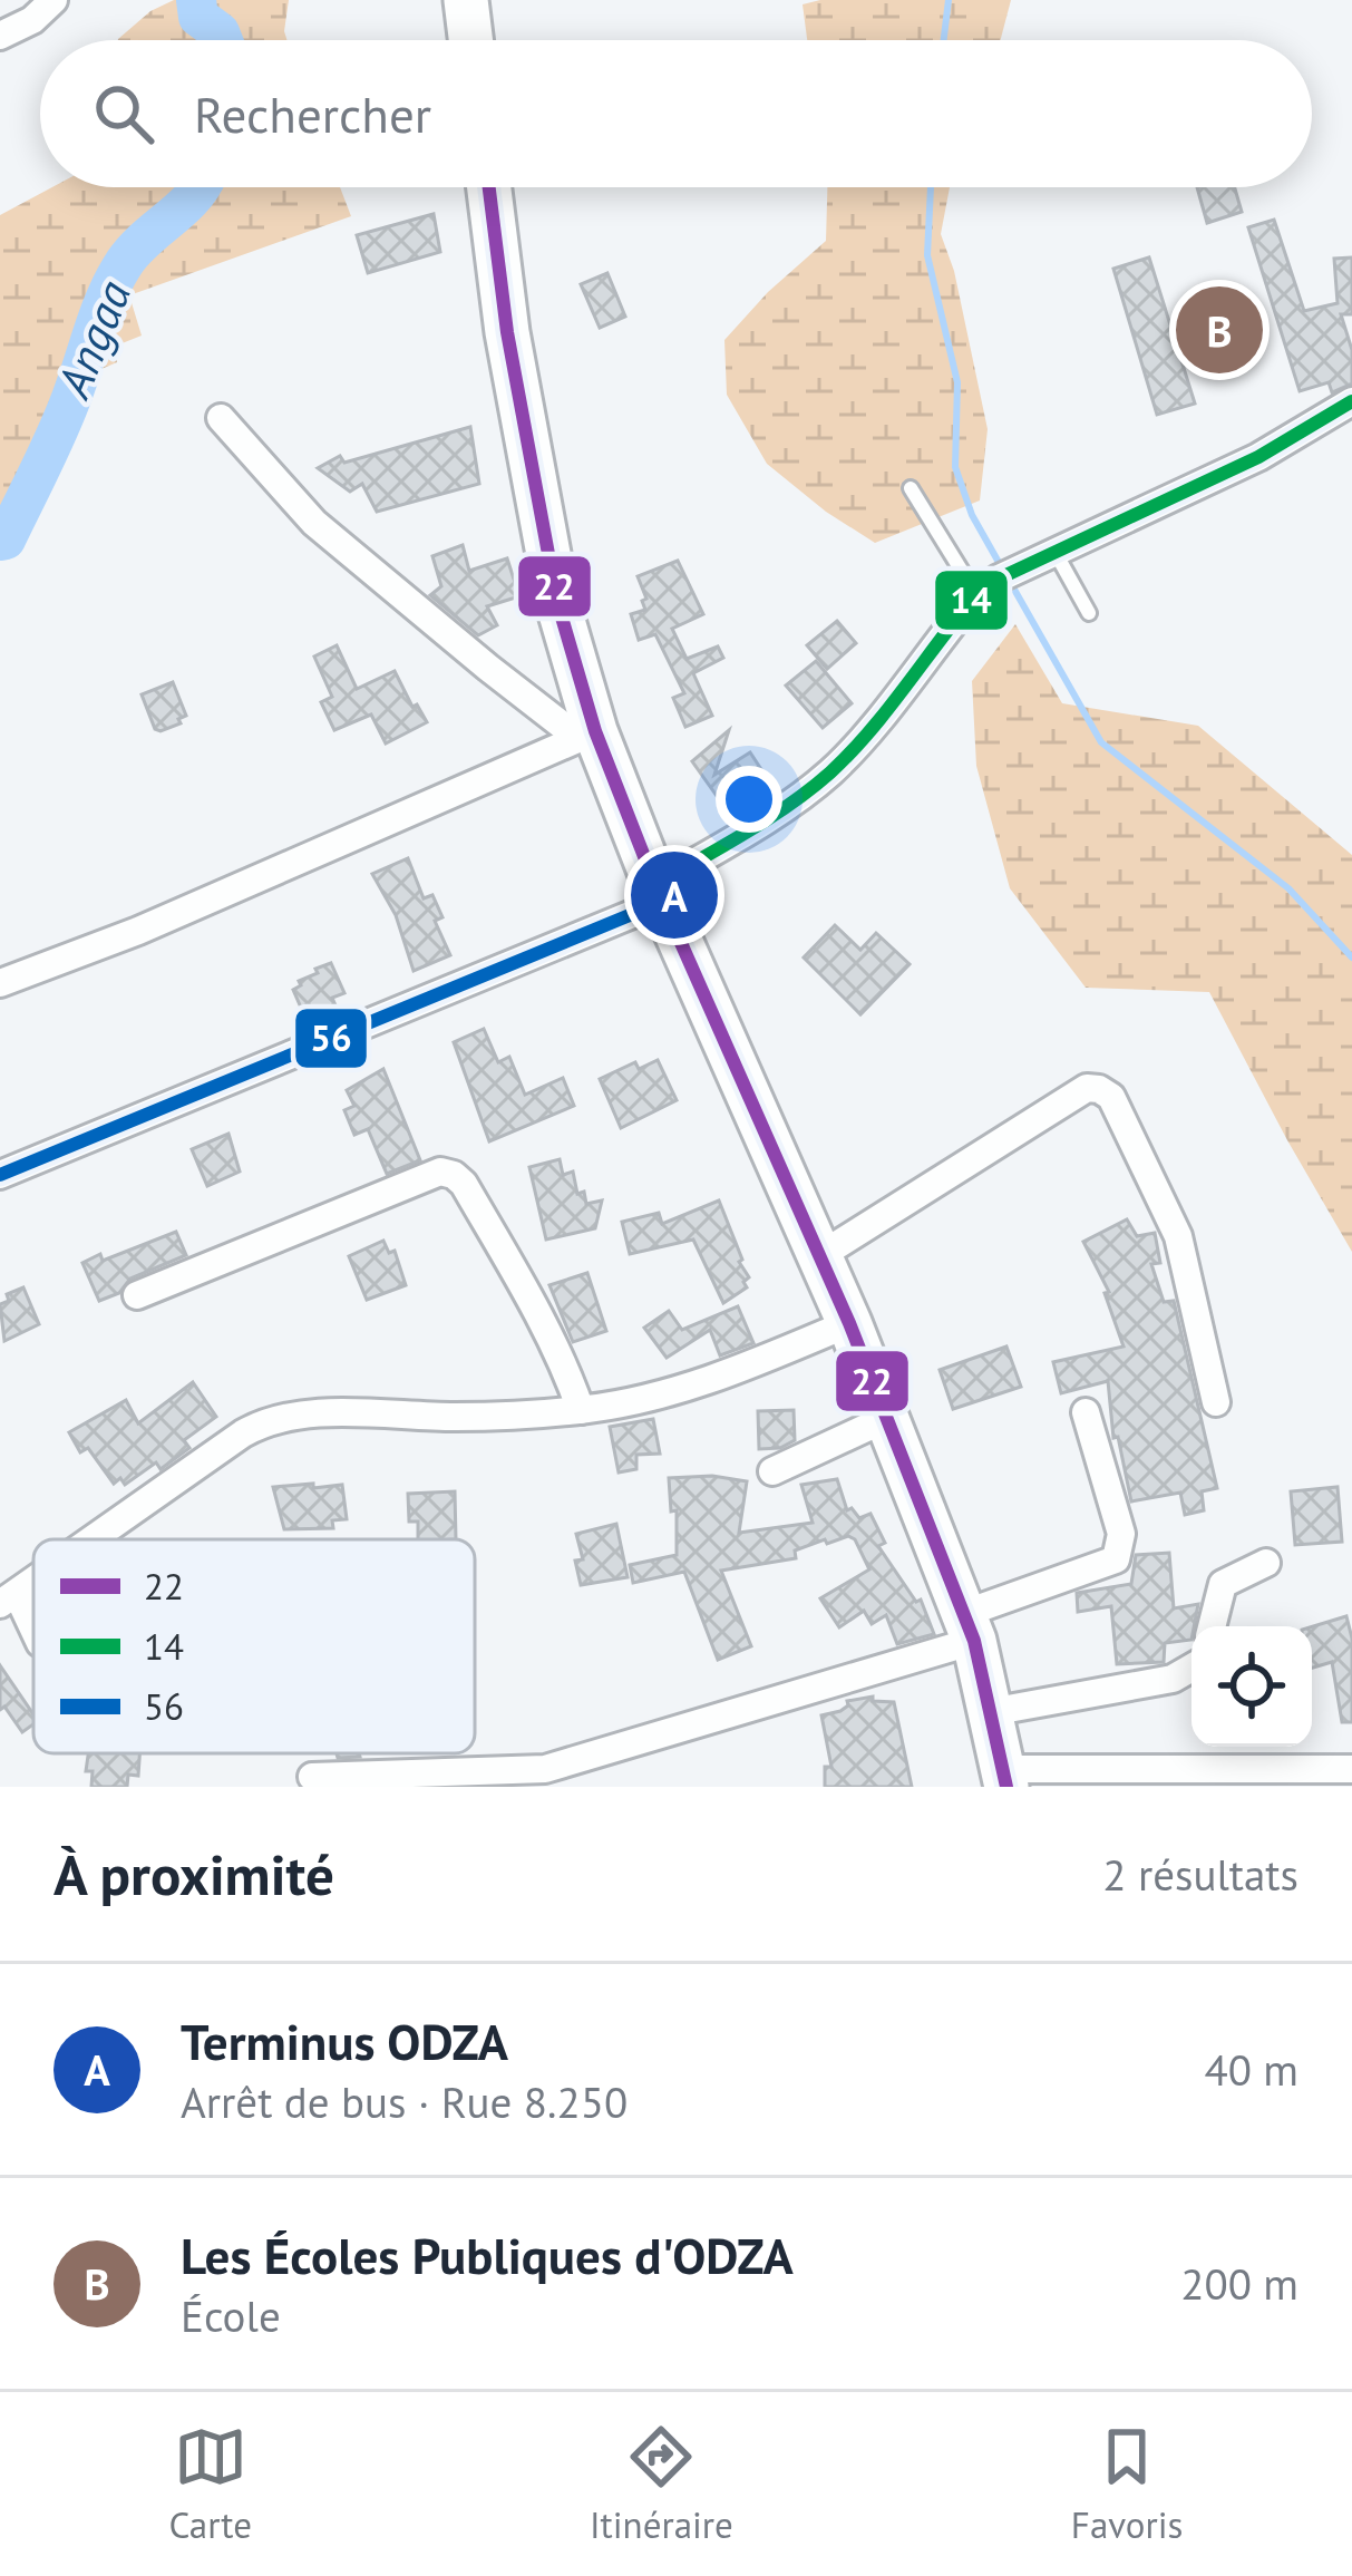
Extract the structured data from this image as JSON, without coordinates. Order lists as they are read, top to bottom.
{
  "water": ["Angaa"],
  "lines": ["transit line 22", "transit line 14", "transit line 56"],
  "legend": ["22", "14", "56"],
  "page": {
    "search": "Rechercher",
    "pins": ["B", "A"],
    "heading": ["À proximité", "2 résultats"],
    "list": [
      {
        "mark": "A",
        "name": "Terminus ODZA",
        "note": "Arrêt de bus · Rue 8.250",
        "value": "40 m"
      },
      {
        "mark": "B",
        "name": "Les Écoles Publiques d'ODZA",
        "note": "École",
        "value": "200 m"
      }
    ],
    "nav": ["Carte", "Itinéraire", "Favoris"]
  }
}
